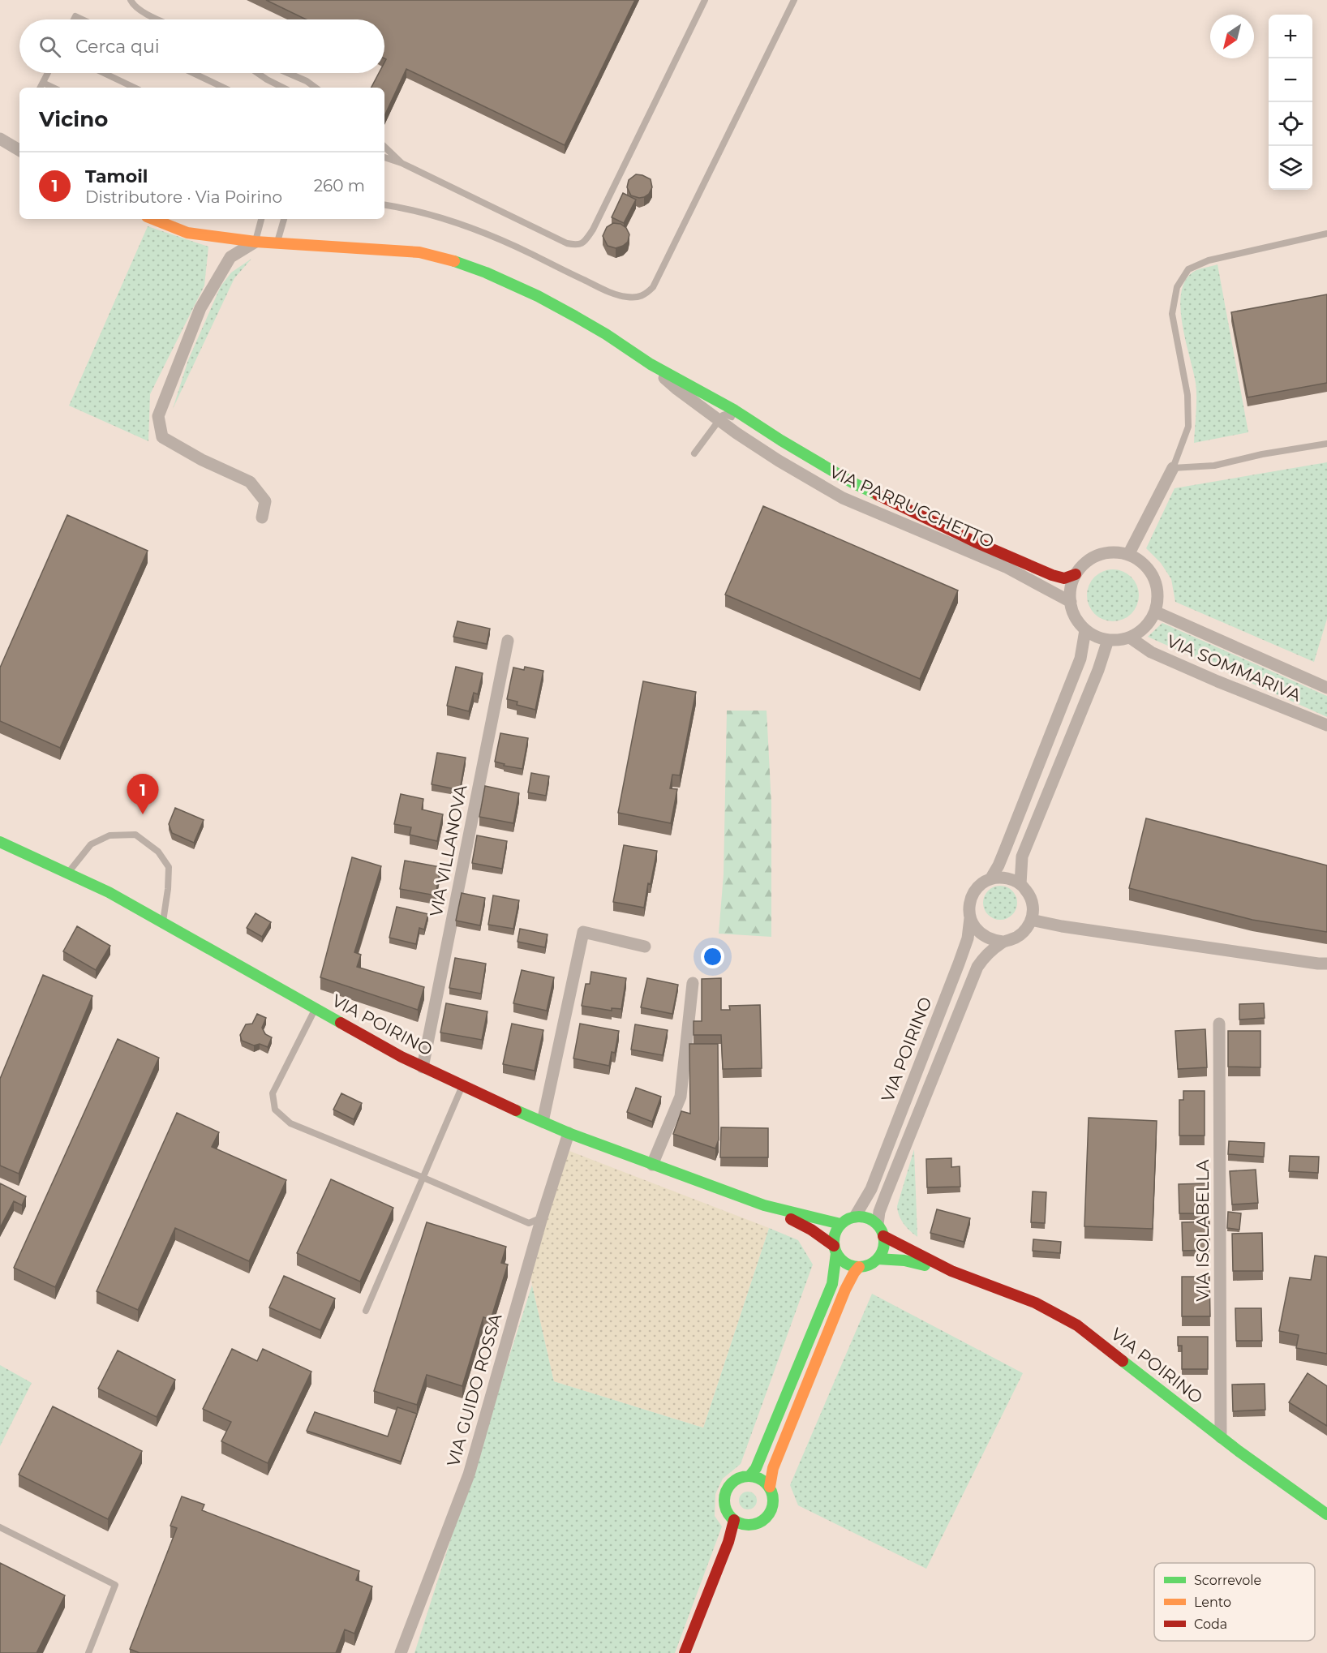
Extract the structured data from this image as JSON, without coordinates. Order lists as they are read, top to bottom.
{
  "streets": {
    "street": [
      "VIA PARRUCCHETTO",
      "VIA SOMMARIVA",
      "VIA VILLANOVA",
      "VIA POIRINO",
      "VIA ISOLABELLA",
      "VIA GUIDO ROSSA"
    ]
  },
  "crossings": [
    ["VIA PARRUCCHETTO", "VIA SOMMARIVA"],
    ["VIA VILLANOVA", "VIA POIRINO"],
    ["VIA POIRINO", "VIA ISOLABELLA"],
    ["VIA POIRINO", "VIA GUIDO ROSSA"]
  ],
  "legend": ["Scorrevole", "Lento", "Coda"],
  "north": "bottom left",
  "page": {
    "map_buttons": ["+", "−"],
    "search": "Cerca qui",
    "heading": "Vicino",
    "list": [
      {
        "mark": "1",
        "name": "Tamoil",
        "note": "Distributore · Via Poirino",
        "value": "260 m"
      }
    ],
    "pins": "1"
  }
}
